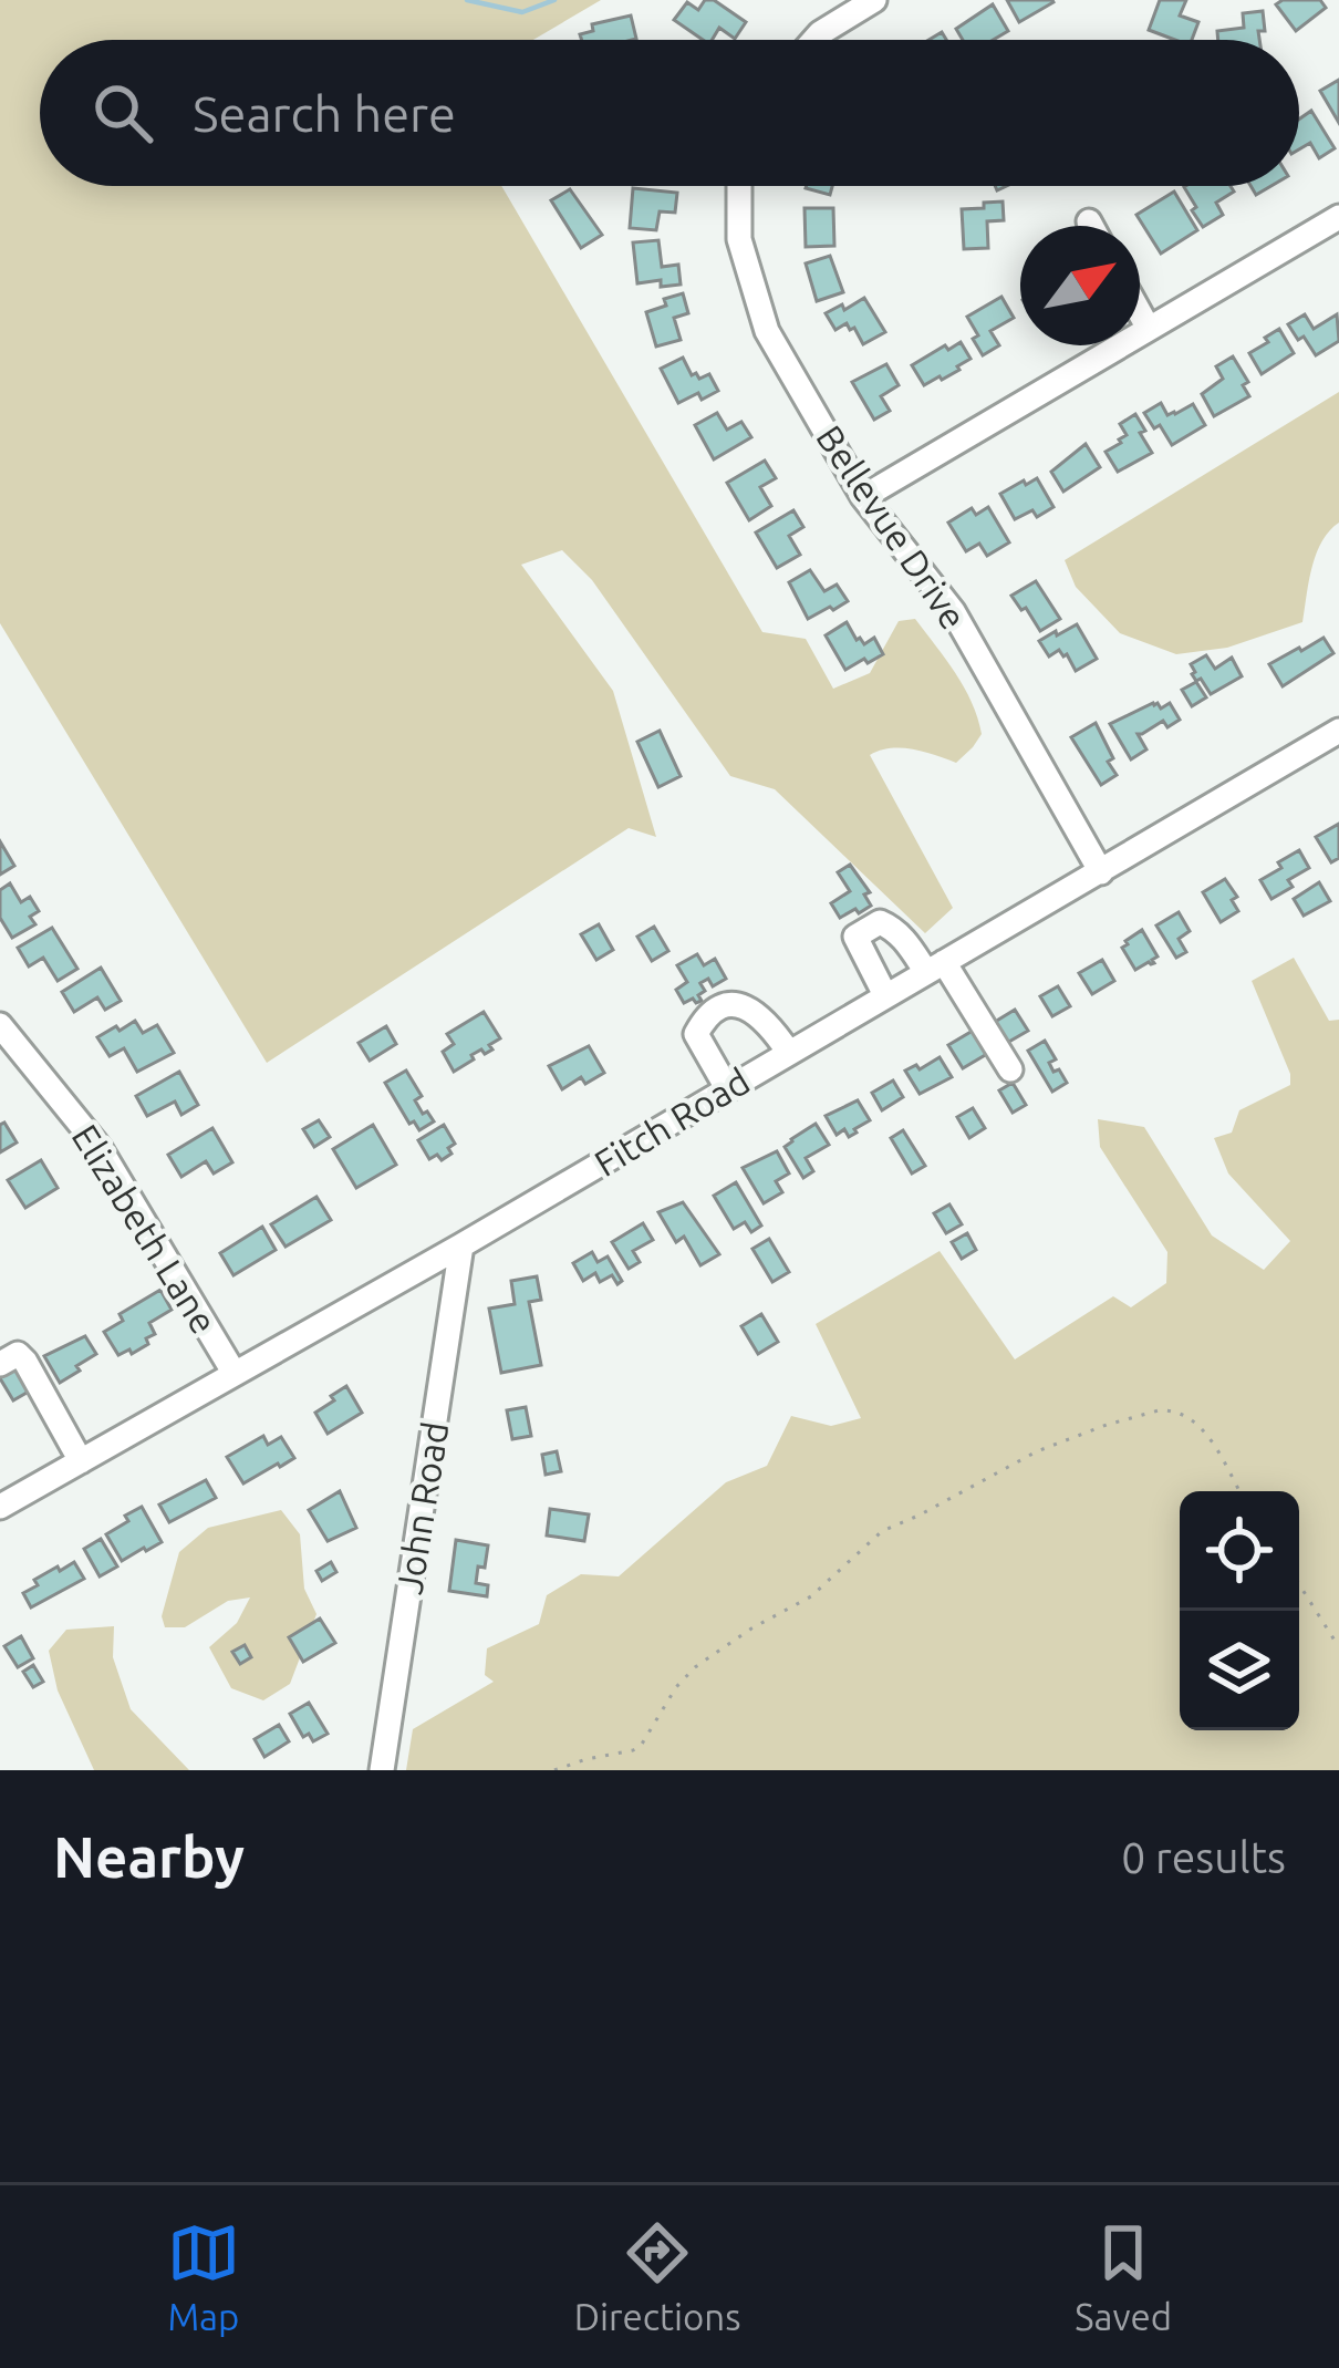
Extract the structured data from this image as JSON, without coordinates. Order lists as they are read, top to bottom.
{
  "streets": {
    "street": [
      "Bellevue Drive",
      "Fitch Road",
      "Elizabeth Lane",
      "John Road"
    ]
  },
  "crossings": [
    ["Bellevue Drive", "Fitch Road"],
    ["Fitch Road", "Elizabeth Lane"],
    ["Fitch Road", "John Road"]
  ],
  "north": "top right",
  "page": {
    "search": "Search here",
    "heading": ["Nearby", "0 results"],
    "nav": ["Map", "Directions", "Saved"]
  }
}
